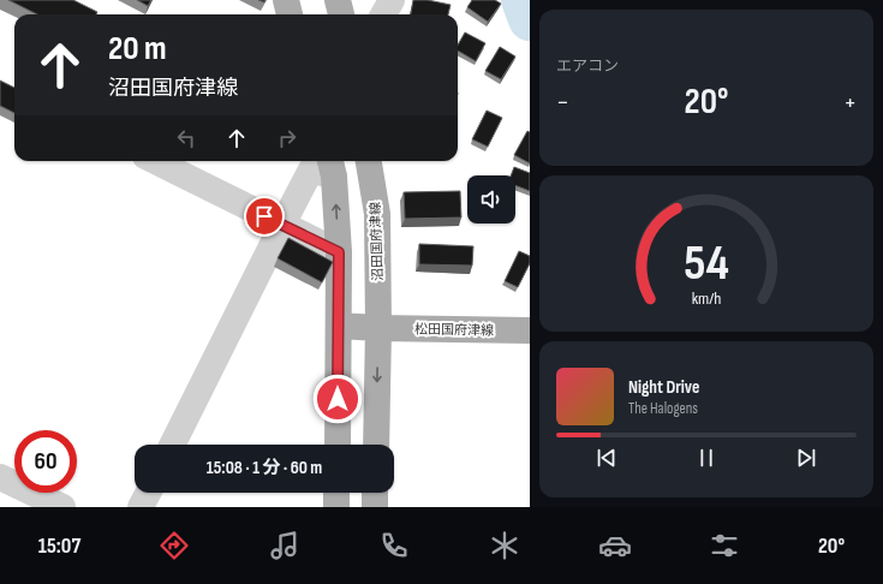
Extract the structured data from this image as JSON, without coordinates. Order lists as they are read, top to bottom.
{
  "streets": {
    "main road": ["沼田国府津線", "松田国府津線"]
  },
  "crossings": [
    ["沼田国府津線", "松田国府津線"]
  ],
  "page": {
    "tile": "エアコン",
    "turn": ["20 m", "沼田国府津線"],
    "heat": ["−", "20°", "+"],
    "song": ["Night Drive", "The Halogens"],
    "limit": "60",
    "trip": "15:08 · 1 分 · 60 m",
    "tabs": ["15:07", "20°"],
    "gauge": ["54", "km/h"]
  }
}
